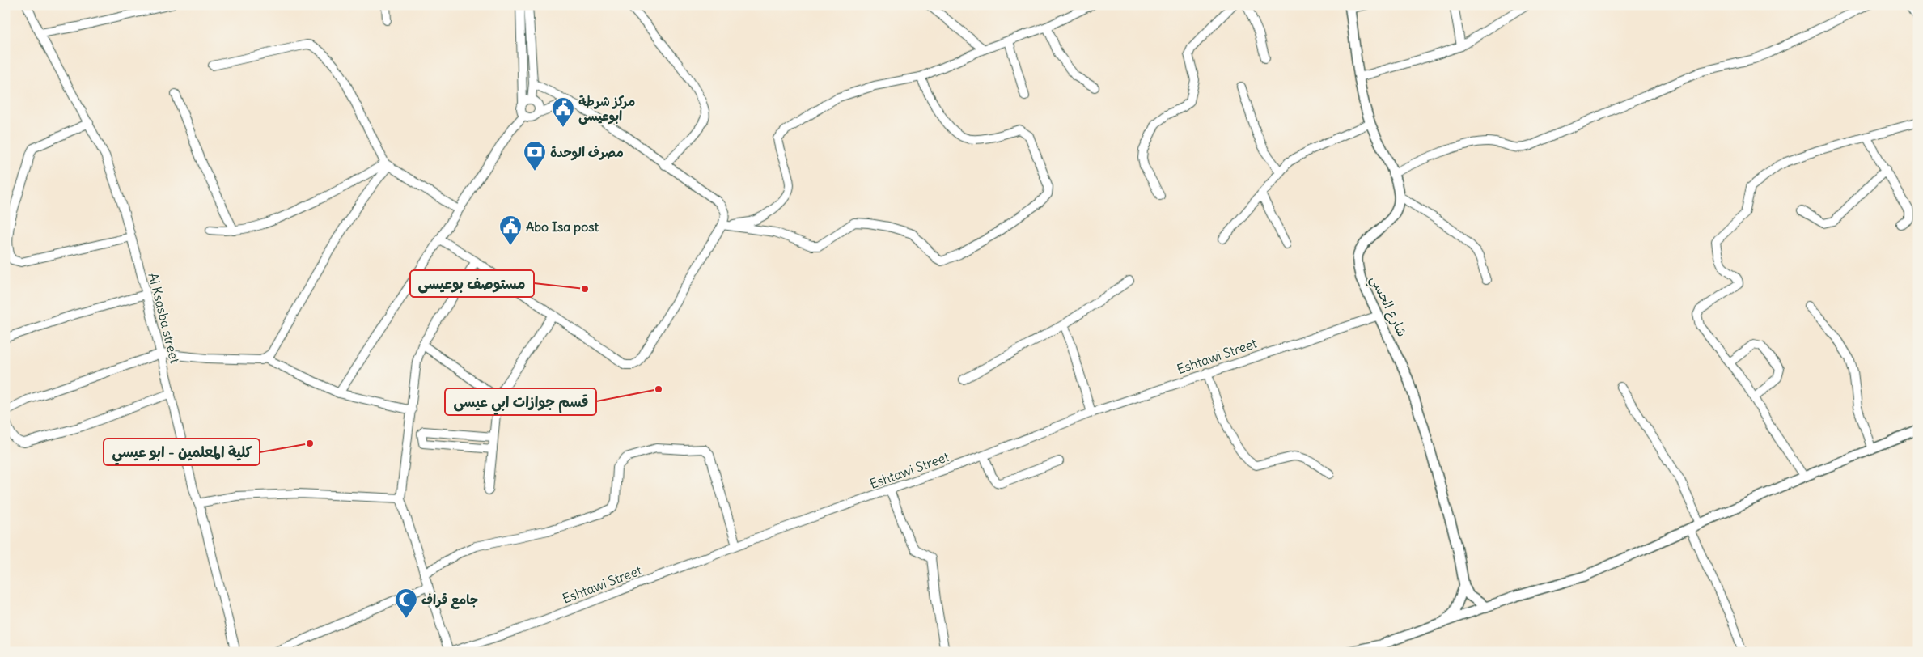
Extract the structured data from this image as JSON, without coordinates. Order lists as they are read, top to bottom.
{
  "streets": {
    "street": ["شارع الحسي", "Al Ksasba street", "Eshtawi Street"]
  },
  "crossings": [
    ["شارع الحسي", "Eshtawi Street"]
  ],
  "places": {
    "public building": ["مركز شرطة ابوعيسى", "Abo Isa post"],
    "bank": ["مصرف الوحدة"],
    "other": ["مستوصف بوعيسى", "قسم جوازات ابي عيسى", "كلية المعلمين - ابو عيسي"],
    "mosque": ["جامع قراف"]
  }
}
